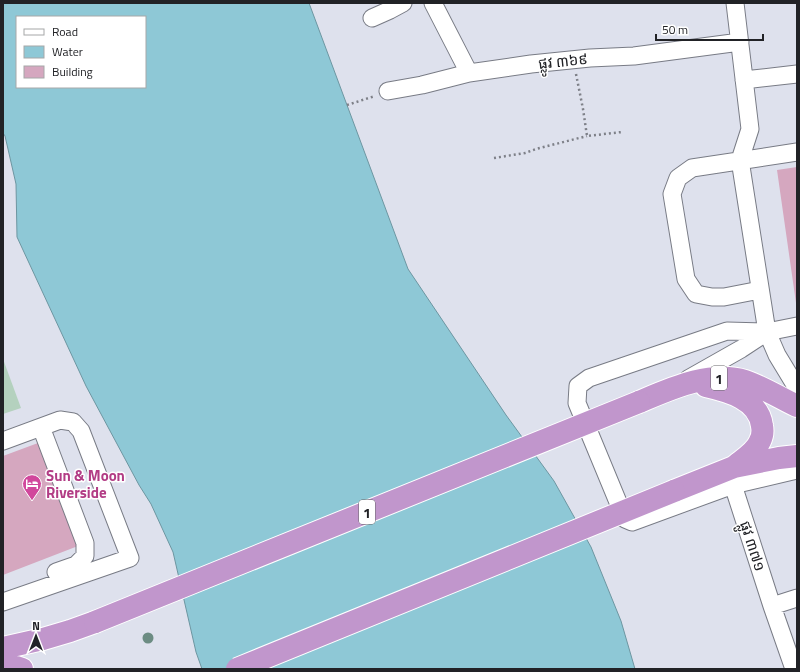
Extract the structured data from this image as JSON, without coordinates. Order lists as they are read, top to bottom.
{
  "streets": {
    "highway": ["1"],
    "street": ["ផ្លូវ ៣៦៩", "ផ្លូវ ៣៧១"]
  },
  "places": {
    "hotel": ["Sun & Moon Riverside"]
  },
  "legend": ["Road", "Water", "Building"],
  "scale_bar": "50 m",
  "north": "top"
}
